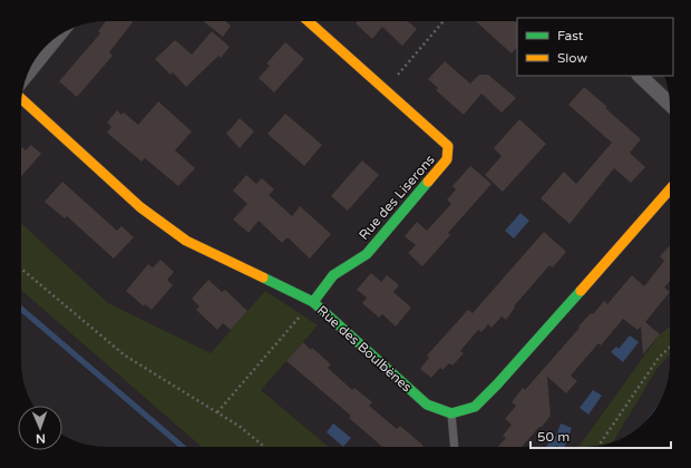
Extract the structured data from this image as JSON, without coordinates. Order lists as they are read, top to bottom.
{
  "streets": {
    "street": ["Rue des Liserons", "Rue des Boulbènes"]
  },
  "crossings": [
    ["Rue des Liserons", "Rue des Boulbènes"]
  ],
  "legend": ["Fast", "Slow"],
  "scale_bar": "50 m",
  "north": "bottom"
}
